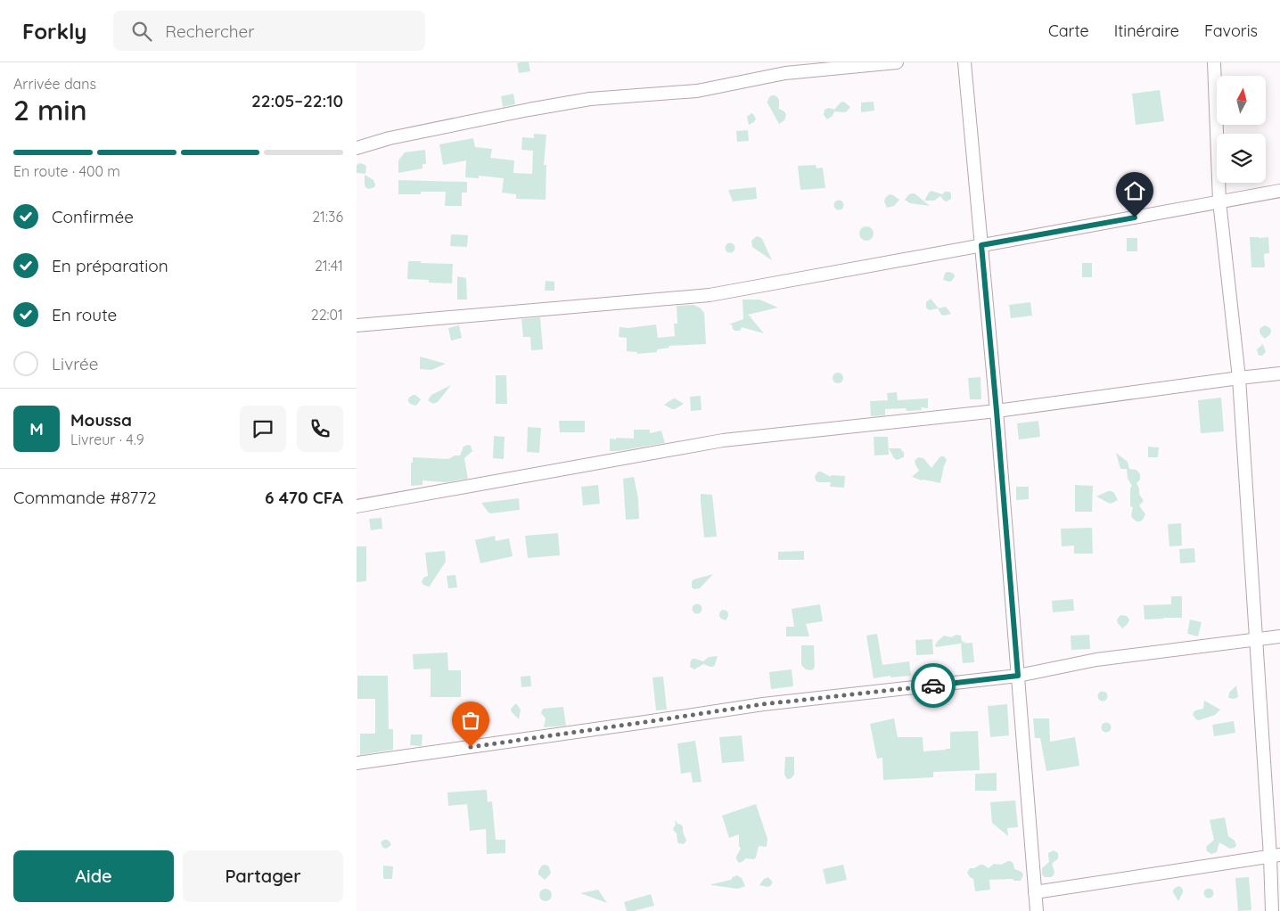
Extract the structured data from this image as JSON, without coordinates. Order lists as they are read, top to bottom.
{
  "north": "top",
  "page": {
    "header": "Forkly",
    "search": "Rechercher",
    "nav": ["Carte", "Itinéraire", "Favoris"],
    "heading": ["2 min", "Arrivée dans", "22:05–22:10"],
    "panel": [
      "Moussa",
      "Livreur · 4.9",
      "Commande #8772",
      "6 470 CFA"
    ],
    "bar": "En route · 400 m",
    "list": [
      ["Confirmée", "21:36"],
      ["En préparation", "21:41"],
      ["En route", "22:01"],
      "Livrée"
    ],
    "round": "M",
    "buttons": ["Aide", "Partager"]
  }
}
